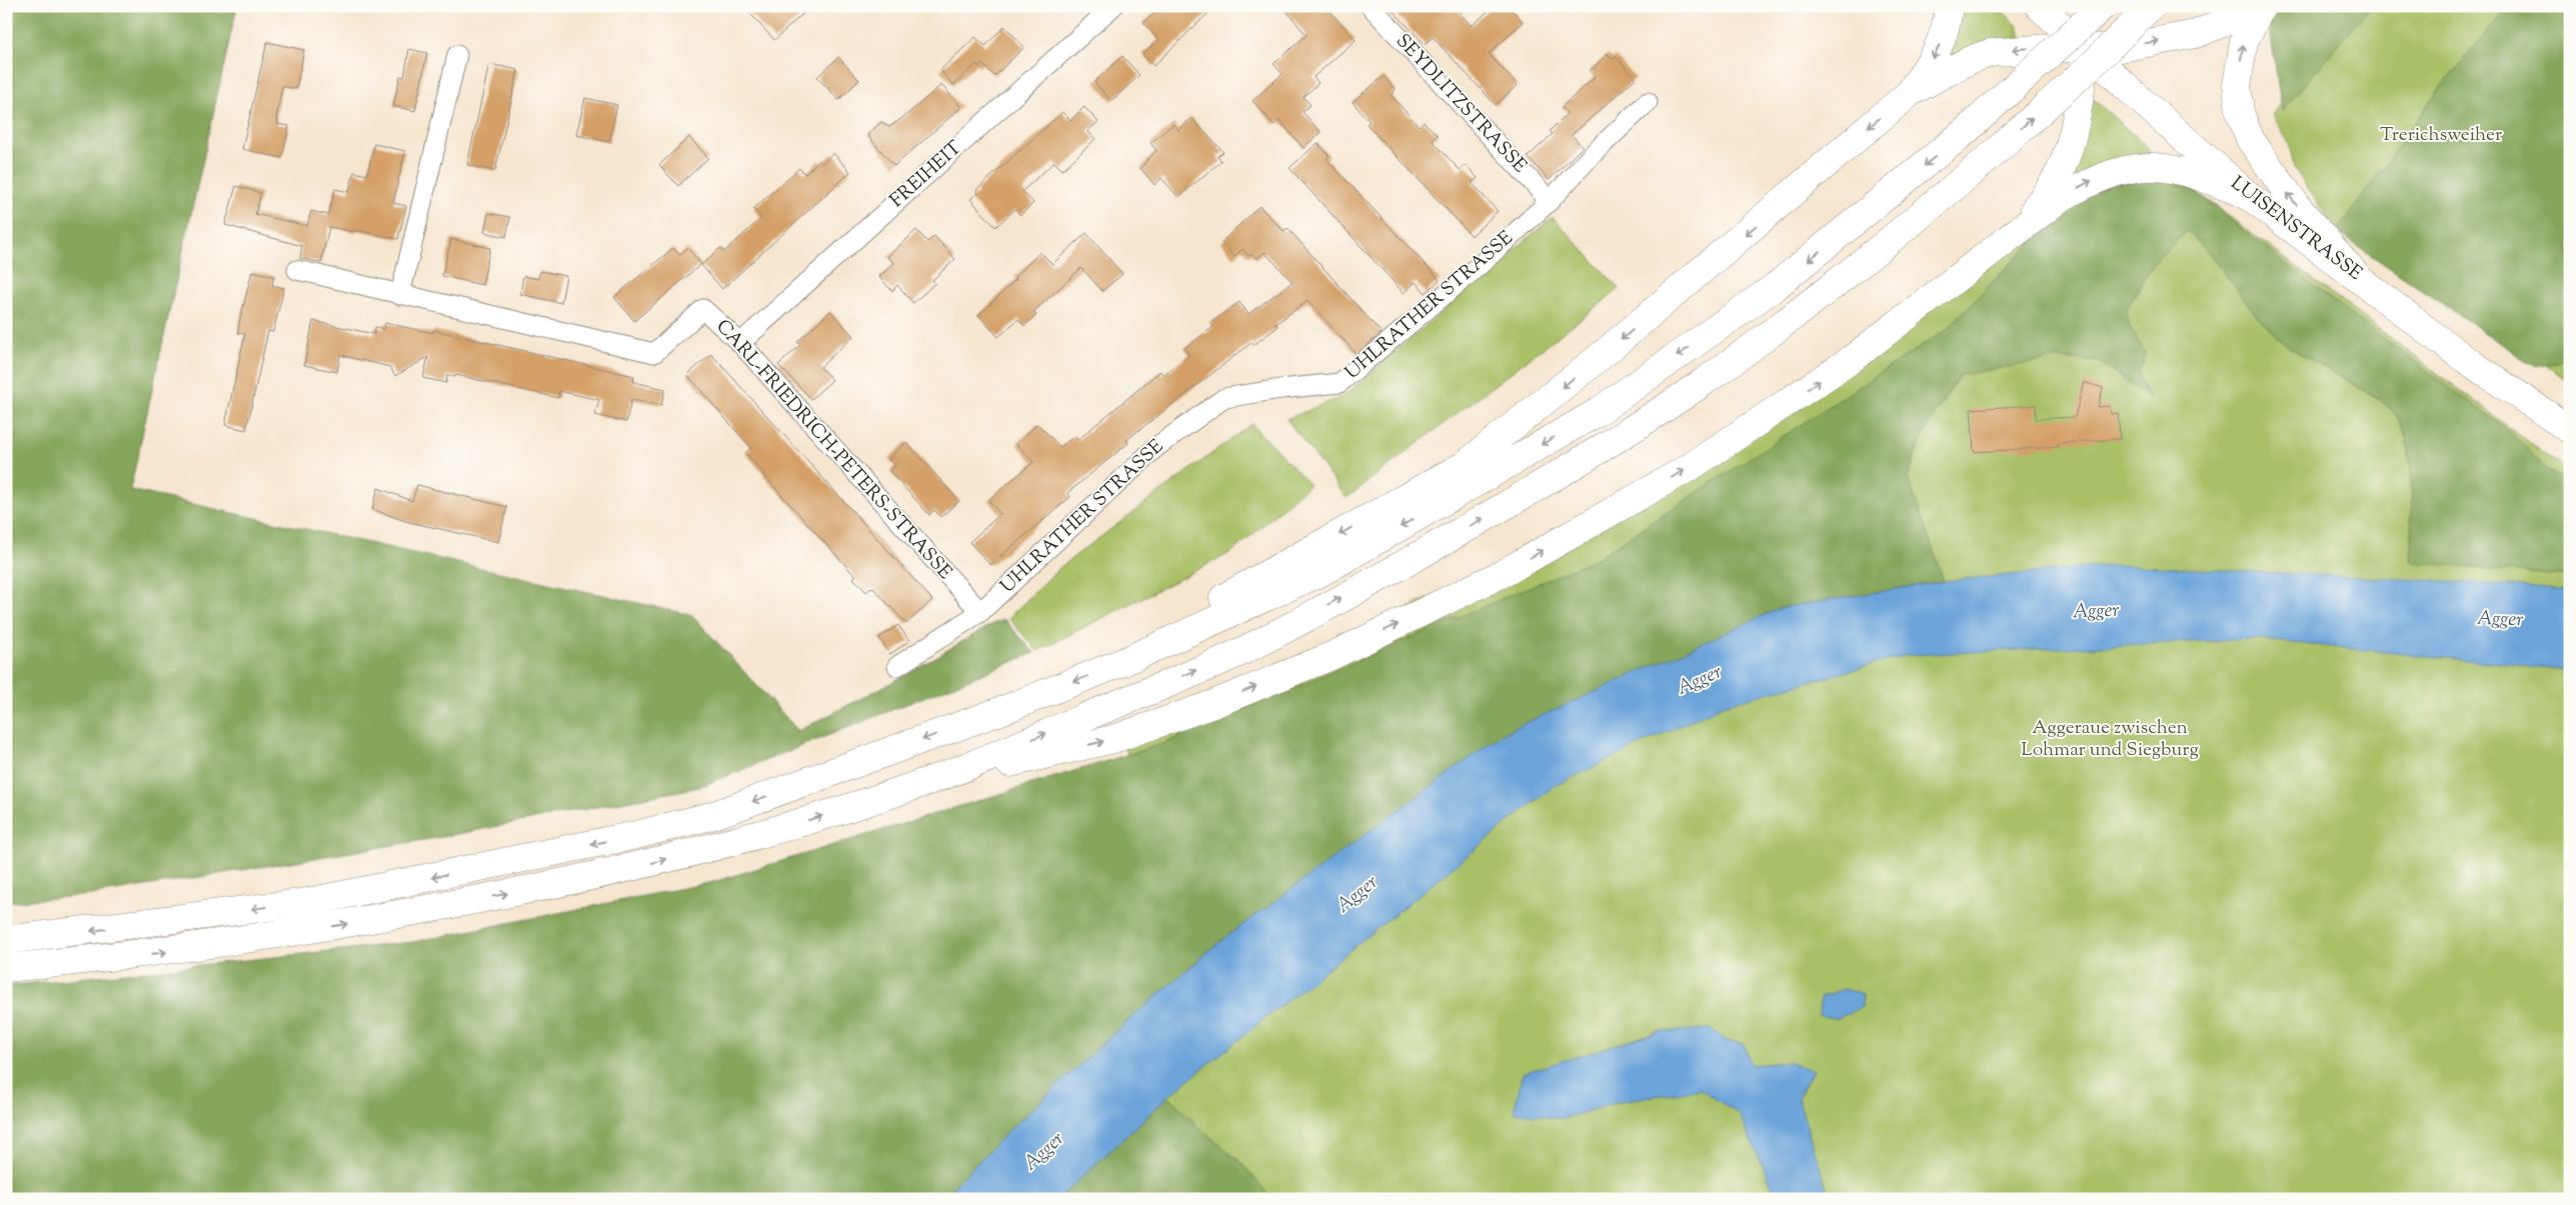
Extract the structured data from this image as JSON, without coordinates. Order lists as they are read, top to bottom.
{
  "streets": {
    "main road": ["LUISENSTRASSE"],
    "street": [
      "SEYDLITZSTRASSE",
      "FREIHEIT",
      "UHLRATHER STRASSE",
      "CARL-FRIEDRICH-PETERS-STRASSE"
    ]
  },
  "crossings": [
    ["SEYDLITZSTRASSE", "UHLRATHER STRASSE"],
    ["FREIHEIT", "CARL-FRIEDRICH-PETERS-STRASSE"],
    ["UHLRATHER STRASSE", "CARL-FRIEDRICH-PETERS-STRASSE"]
  ],
  "water": ["Agger"],
  "parks": ["Trerichsweiher", "Aggeraue zwischen Lohmar und Siegburg"]
}
